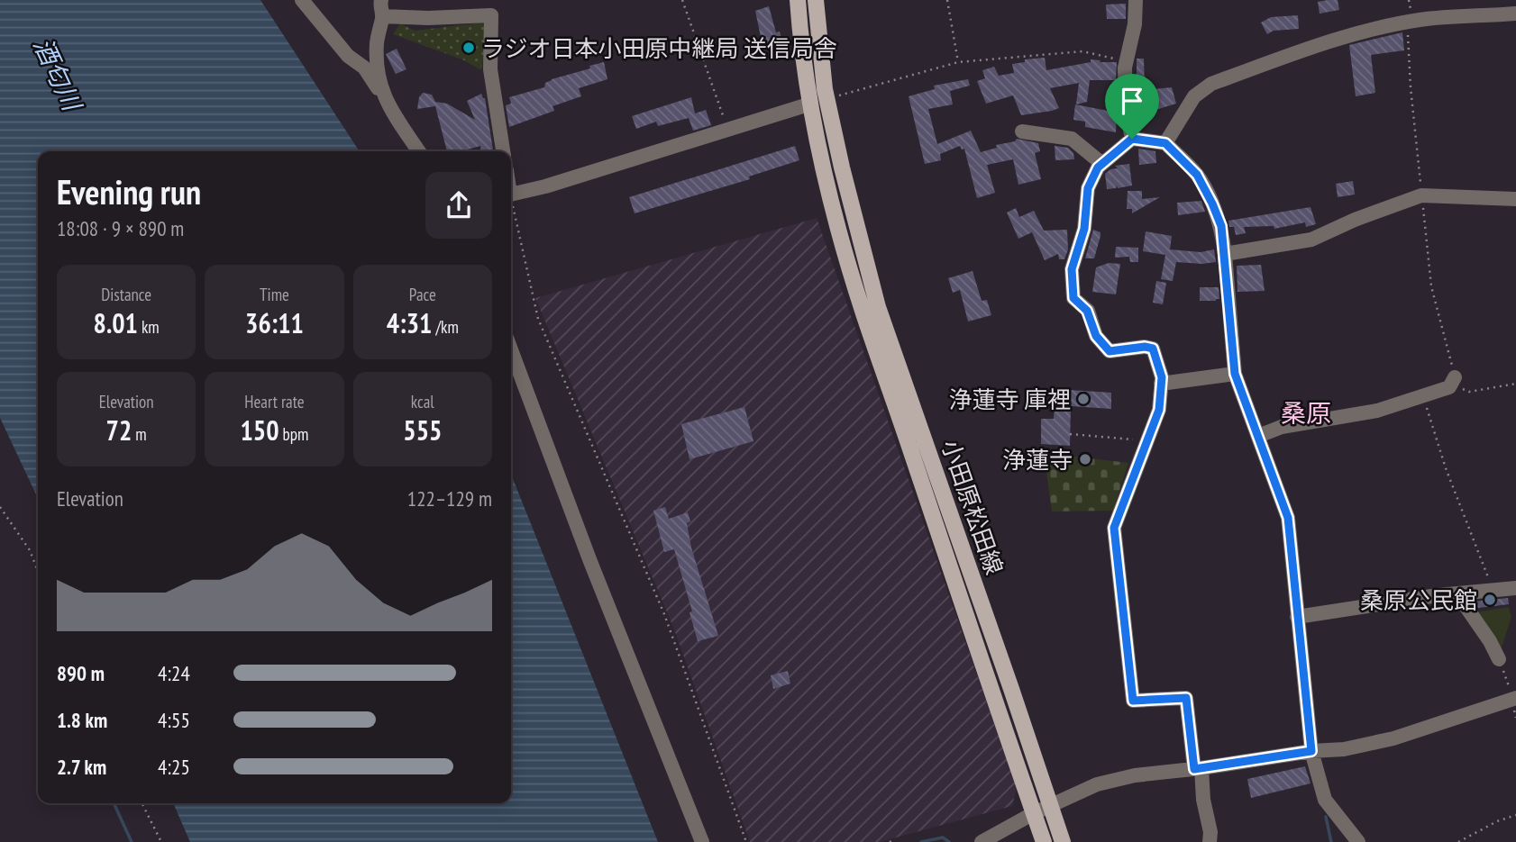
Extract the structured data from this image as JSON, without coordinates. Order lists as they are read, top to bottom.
{
  "streets": {
    "main road": ["小田原松田線"]
  },
  "districts": ["桑原"],
  "water": ["酒匂川"],
  "places": [
    "ラジオ日本小田原中継局 送信局舎",
    "浄蓮寺 庫裡",
    "浄蓮寺",
    "桑原公民館"
  ],
  "page": {
    "heading": ["Evening run", "18:08 · 9 × 890 m"],
    "stats": [
      ["Distance", "8.01 km"],
      ["Time", "36:11"],
      ["Pace", "4:31 /km"],
      ["Elevation", "72 m"],
      ["Heart rate", "150 bpm"],
      ["kcal", "555"]
    ],
    "chart": ["Elevation", "122–129 m"],
    "list": [
      {
        "name": "890 m",
        "note": "4:24"
      },
      {
        "name": "1.8 km",
        "note": "4:55"
      },
      {
        "name": "2.7 km",
        "note": "4:25"
      }
    ]
  }
}
